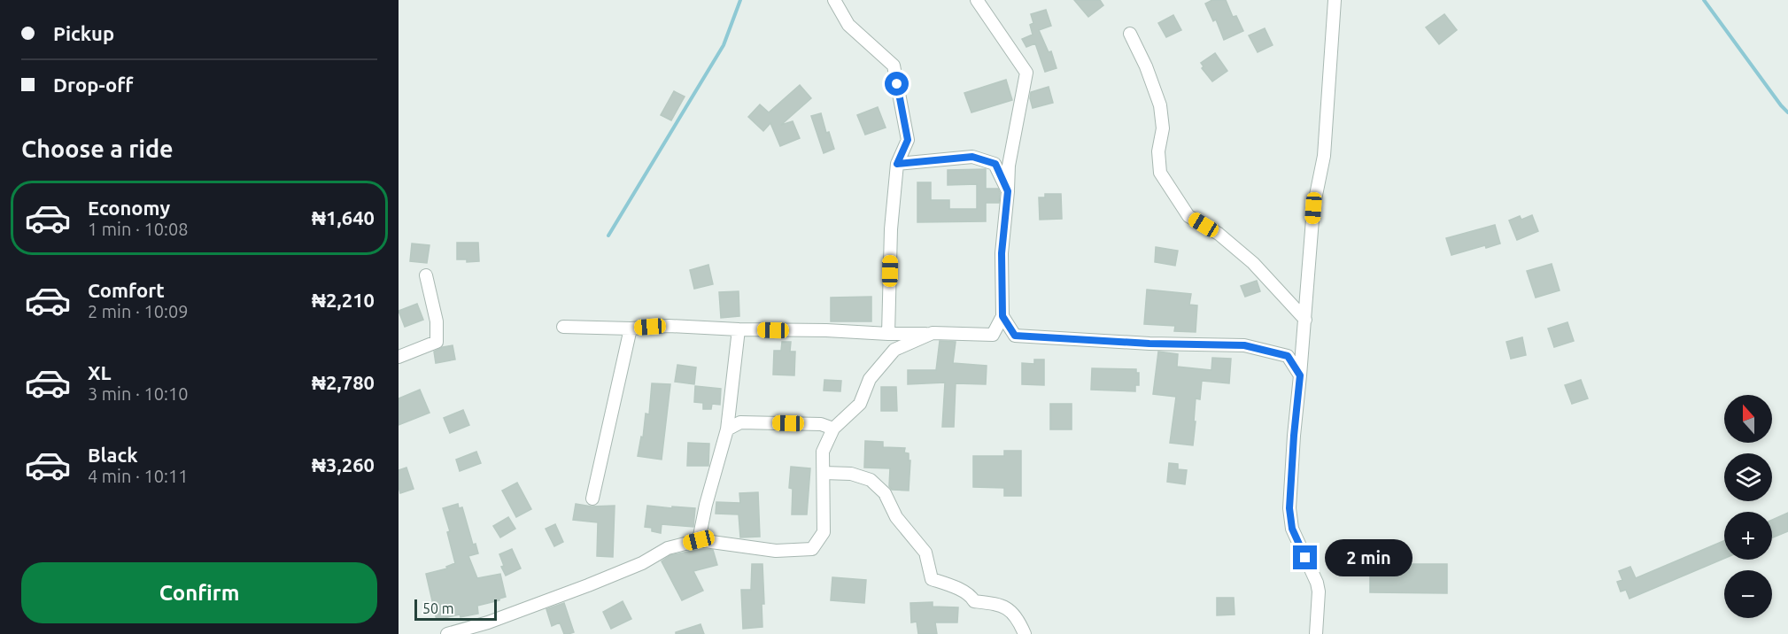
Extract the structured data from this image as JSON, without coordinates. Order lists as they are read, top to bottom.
{
  "scale_bar": "50 m",
  "north": "top",
  "page": {
    "banner": ["Pickup", "Drop-off"],
    "heading": "Choose a ride",
    "list": [
      {
        "name": "Economy",
        "note": "1 min · 10:08",
        "value": "₦1,640"
      },
      {
        "name": "Comfort",
        "note": "2 min · 10:09",
        "value": "₦2,210"
      },
      {
        "name": "XL",
        "note": "3 min · 10:10",
        "value": "₦2,780"
      },
      {
        "name": "Black",
        "note": "4 min · 10:11",
        "value": "₦3,260"
      }
    ],
    "map_buttons": ["+", "−"],
    "bubble": "2 min",
    "buttons": "Confirm",
    "scale": "50 m"
  }
}
